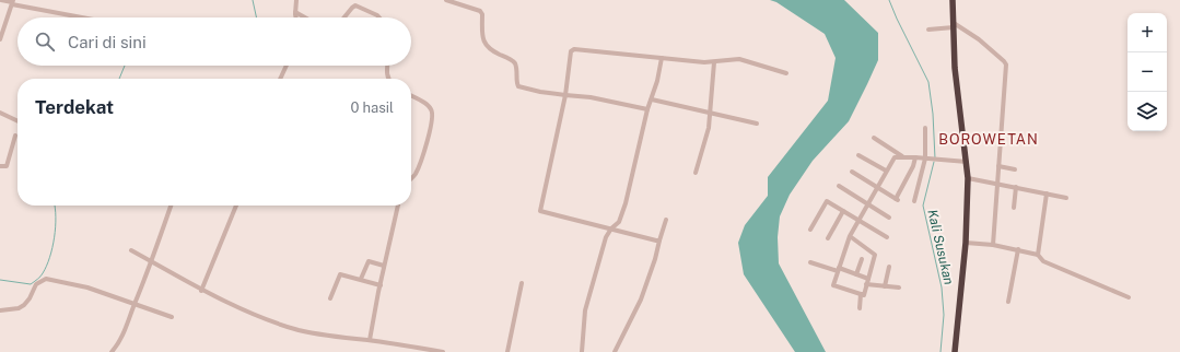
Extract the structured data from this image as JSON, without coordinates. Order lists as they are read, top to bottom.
{
  "districts": ["BOROWETAN"],
  "water": ["Kali Susukan"],
  "page": {
    "map_buttons": ["+", "−"],
    "search": "Cari di sini",
    "heading": ["Terdekat", "0 hasil"]
  }
}
